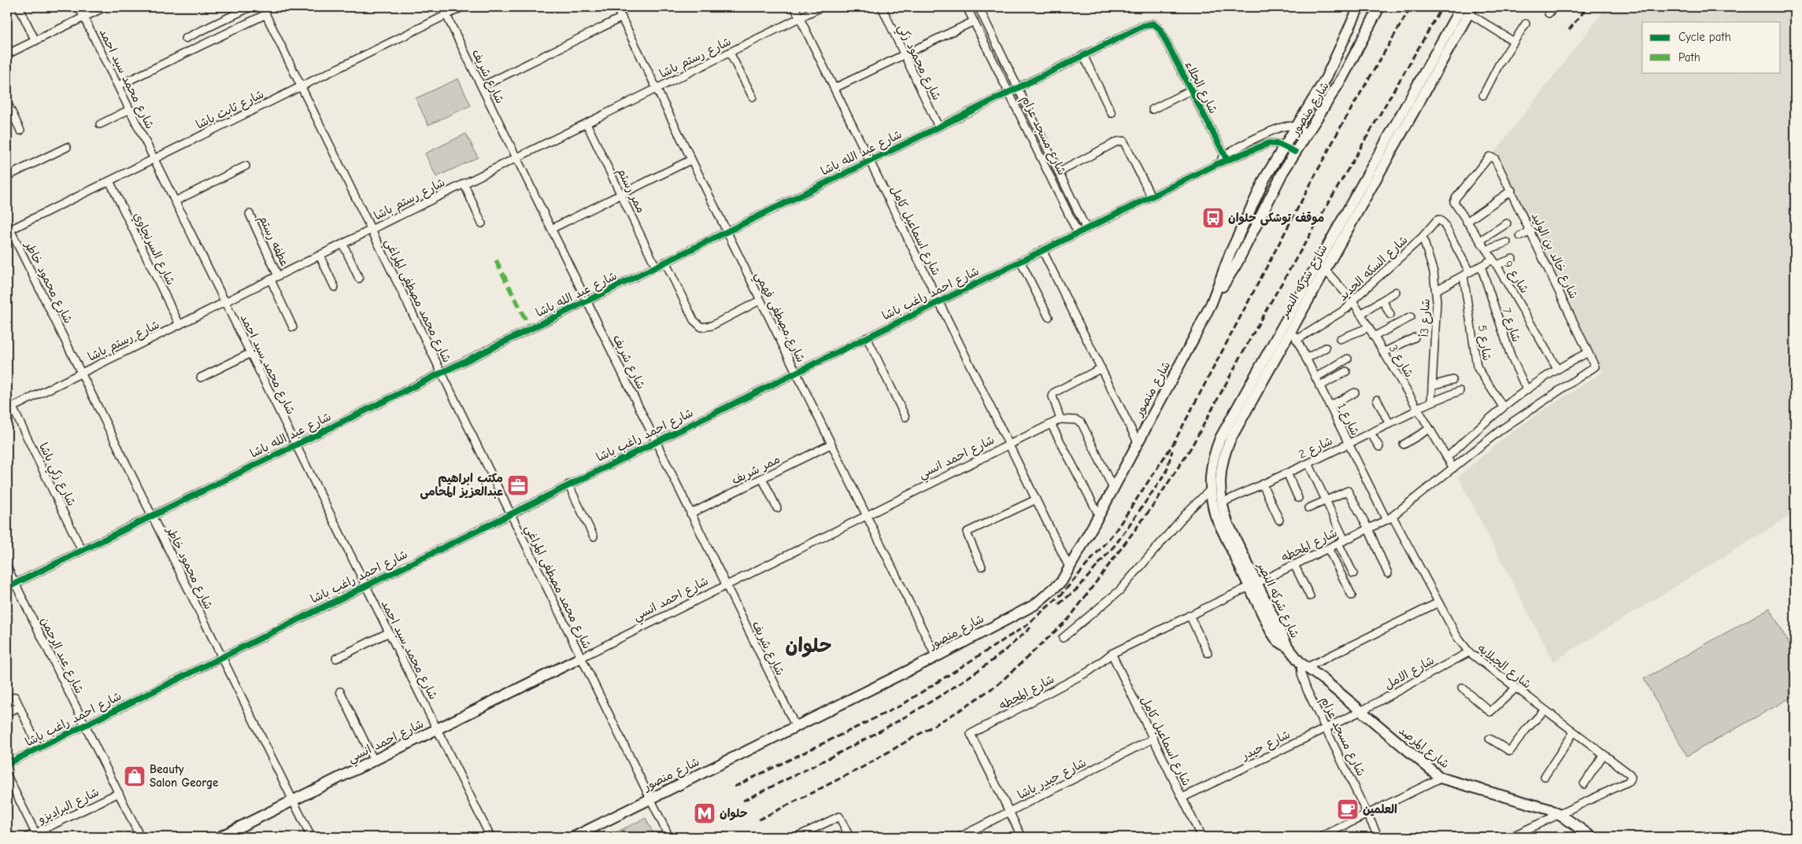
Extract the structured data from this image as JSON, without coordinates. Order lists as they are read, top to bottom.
{
  "streets": {
    "street": [
      "شارع رستم باشا",
      "شارع محمود زكي",
      "شارع شريف",
      "شارع محمد سيد احمد",
      "شارع الجلاء",
      "شارع منصور",
      "شارع ثابت باشا",
      "شارع مسجد عزام",
      "شارع عبد الله باشا",
      "ممر رستم",
      "شارع اسماعيل كامل",
      "عطفه رستم",
      "شارع السرنجاوي",
      "شارع خالد بن الوليد",
      "شارع السكه الحديد",
      "شارع 9",
      "شارع شركه النصر",
      "شارع محمود خاطر",
      "شارع احمد راغب باشا",
      "شارع محمد مصطفى المراغي",
      "شارع مصطفى فهمي",
      "شارع 3أ",
      "شارع 7",
      "شارع 5",
      "شارع 3",
      "شارع 1",
      "شارع 2",
      "شارع احمد انسي",
      "ممر شريف",
      "شارع زكي باشا",
      "شارع المحطه",
      "شارع عبد الرحمن",
      "شارع الجبلايه",
      "شارع الامل",
      "شارع حيدر",
      "شارع المرصد",
      "شارع حيدر باشا",
      "شارع البراديزو"
    ]
  },
  "crossings": [
    ["شارع رستم باشا", "شارع شريف"],
    ["شارع رستم باشا", "شارع محمد سيد احمد"],
    ["شارع رستم باشا", "ممر رستم"],
    ["شارع رستم باشا", "شارع اسماعيل كامل"],
    ["شارع رستم باشا", "عطفه رستم"],
    ["شارع رستم باشا", "شارع السرنجاوي"],
    ["شارع رستم باشا", "شارع محمود خاطر"],
    ["شارع رستم باشا", "شارع محمد مصطفى المراغي"],
    ["شارع رستم باشا", "شارع مصطفى فهمي"],
    ["شارع رستم باشا", "شارع زكي باشا"],
    ["شارع محمود زكي", "شارع عبد الله باشا"],
    ["شارع شريف", "شارع منصور"],
    ["شارع شريف", "شارع ثابت باشا"],
    ["شارع شريف", "شارع عبد الله باشا"],
    ["شارع شريف", "شارع احمد راغب باشا"],
    ["شارع شريف", "شارع احمد انسي"],
    ["شارع شريف", "ممر شريف"],
    ["شارع محمد سيد احمد", "شارع ثابت باشا"],
    ["شارع محمد سيد احمد", "شارع عبد الله باشا"],
    ["شارع محمد سيد احمد", "شارع احمد راغب باشا"],
    ["شارع محمد سيد احمد", "شارع احمد انسي"],
    ["شارع الجلاء", "شارع عبد الله باشا"],
    ["شارع الجلاء", "شارع احمد راغب باشا"],
    ["شارع منصور", "شارع اسماعيل كامل"],
    ["شارع منصور", "شارع احمد راغب باشا"],
    ["شارع منصور", "شارع محمد مصطفى المراغي"],
    ["شارع منصور", "شارع مصطفى فهمي"],
    ["شارع ثابت باشا", "شارع السرنجاوي"],
    ["شارع ثابت باشا", "شارع محمود خاطر"],
    ["شارع ثابت باشا", "شارع محمد مصطفى المراغي"],
    ["شارع مسجد عزام", "شارع عبد الله باشا"],
    ["شارع مسجد عزام", "شارع شركه النصر"],
    ["شارع مسجد عزام", "شارع احمد راغب باشا"],
    ["شارع مسجد عزام", "شارع حيدر"],
    ["شارع مسجد عزام", "شارع المرصد"],
    ["شارع عبد الله باشا", "ممر رستم"],
    ["شارع عبد الله باشا", "شارع اسماعيل كامل"],
    ["شارع عبد الله باشا", "شارع محمود خاطر"],
    ["شارع عبد الله باشا", "شارع محمد مصطفى المراغي"],
    ["شارع عبد الله باشا", "شارع مصطفى فهمي"],
    ["شارع عبد الله باشا", "شارع زكي باشا"],
    ["شارع عبد الله باشا", "شارع عبد الرحمن"],
    ["شارع اسماعيل كامل", "شارع احمد راغب باشا"],
    ["شارع اسماعيل كامل", "شارع احمد انسي"],
    ["شارع اسماعيل كامل", "شارع المحطه"],
    ["شارع اسماعيل كامل", "شارع حيدر"],
    ["شارع اسماعيل كامل", "شارع حيدر باشا"],
    ["شارع خالد بن الوليد", "شارع 9"],
    ["شارع خالد بن الوليد", "شارع المحطه"],
    ["شارع السكه الحديد", "شارع 3أ"],
    ["شارع السكه الحديد", "شارع 5"],
    ["شارع السكه الحديد", "شارع 3"],
    ["شارع السكه الحديد", "شارع 1"],
    ["شارع شركه النصر", "شارع 3"],
    ["شارع شركه النصر", "شارع 1"],
    ["شارع شركه النصر", "شارع 2"],
    ["شارع شركه النصر", "شارع المحطه"],
    ["شارع محمود خاطر", "شارع احمد راغب باشا"],
    ["شارع محمود خاطر", "شارع احمد انسي"],
    ["شارع احمد راغب باشا", "شارع محمد مصطفى المراغي"],
    ["شارع احمد راغب باشا", "شارع مصطفى فهمي"],
    ["شارع احمد راغب باشا", "شارع عبد الرحمن"],
    ["شارع محمد مصطفى المراغي", "شارع احمد انسي"],
    ["شارع مصطفى فهمي", "شارع احمد انسي"],
    ["شارع مصطفى فهمي", "ممر شريف"],
    ["شارع 3أ", "شارع 2"],
    ["شارع 3", "شارع 2"],
    ["شارع 3", "شارع المحطه"],
    ["شارع 1", "شارع 2"],
    ["شارع 1", "شارع المحطه"],
    ["شارع 1", "شارع الجبلايه"],
    ["شارع المحطه", "شارع الجبلايه"],
    ["شارع المحطه", "شارع حيدر باشا"],
    ["شارع عبد الرحمن", "شارع البراديزو"],
    ["شارع الجبلايه", "شارع الامل"],
    ["شارع الجبلايه", "شارع المرصد"],
    ["شارع الامل", "شارع حيدر"],
    ["شارع الامل", "شارع المرصد"],
    ["شارع حيدر", "شارع المرصد"]
  ],
  "districts": ["حلوان"],
  "places": {
    "bus stop": ["موقف توشكى حلوان"],
    "office": ["مكتب ابراهيم عبدالعزيز المحامى"],
    "shop": ["Beauty Salon George"],
    "cafe": ["العلمين"],
    "metro station": ["حلوان"]
  },
  "legend": ["Cycle path", "Path"]
}
